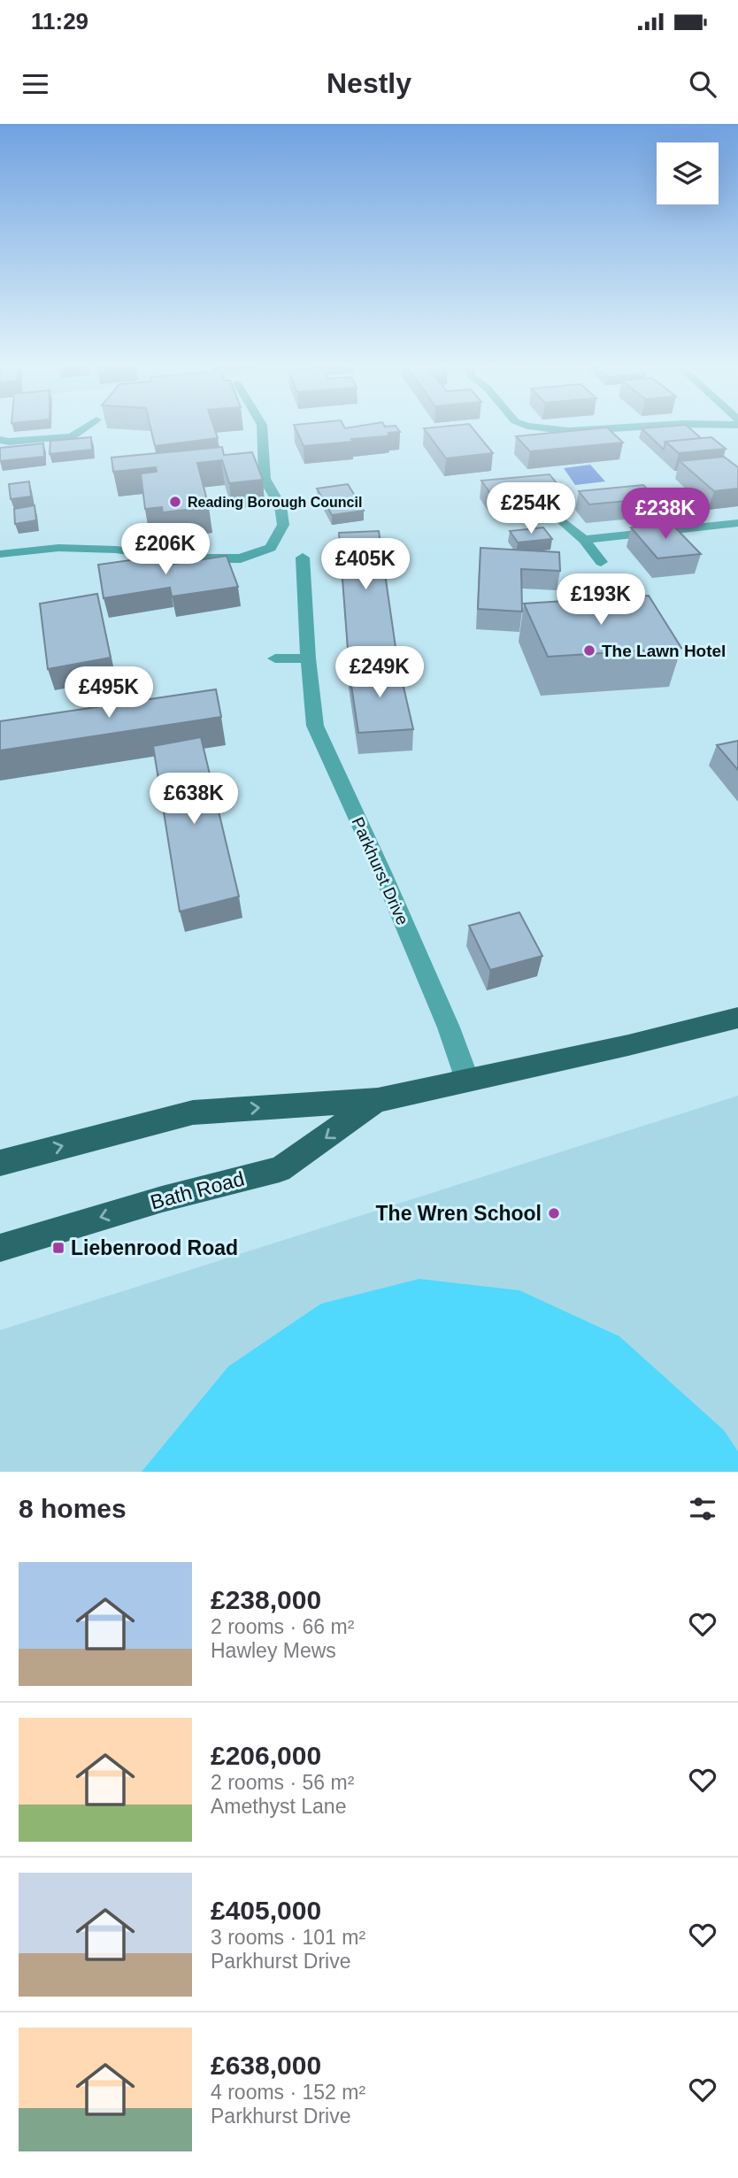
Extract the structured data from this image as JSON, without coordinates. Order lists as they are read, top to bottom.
{
  "streets": {
    "main road": ["Bath Road"],
    "street": ["Parkhurst Drive"]
  },
  "crossings": [
    ["Parkhurst Drive", "Bath Road"]
  ],
  "places": {
    "other": ["Reading Borough Council", "The Lawn Hotel", "The Wren School"],
    "transit": ["Liebenrood Road"]
  },
  "page": {
    "status": "11:29",
    "header": "Nestly",
    "price": [
      "£254K",
      "£238K",
      "£206K",
      "£405K",
      "£193K",
      "£249K",
      "£495K",
      "£638K"
    ],
    "heading": "8 homes",
    "list": [
      {
        "name": "£238,000",
        "note": "2 rooms · 66 m² · Hawley Mews"
      },
      {
        "name": "£206,000",
        "note": "2 rooms · 56 m² · Amethyst Lane"
      },
      {
        "name": "£405,000",
        "note": "3 rooms · 101 m² · Parkhurst Drive"
      },
      {
        "name": "£638,000",
        "note": "4 rooms · 152 m² · Parkhurst Drive"
      }
    ]
  }
}
